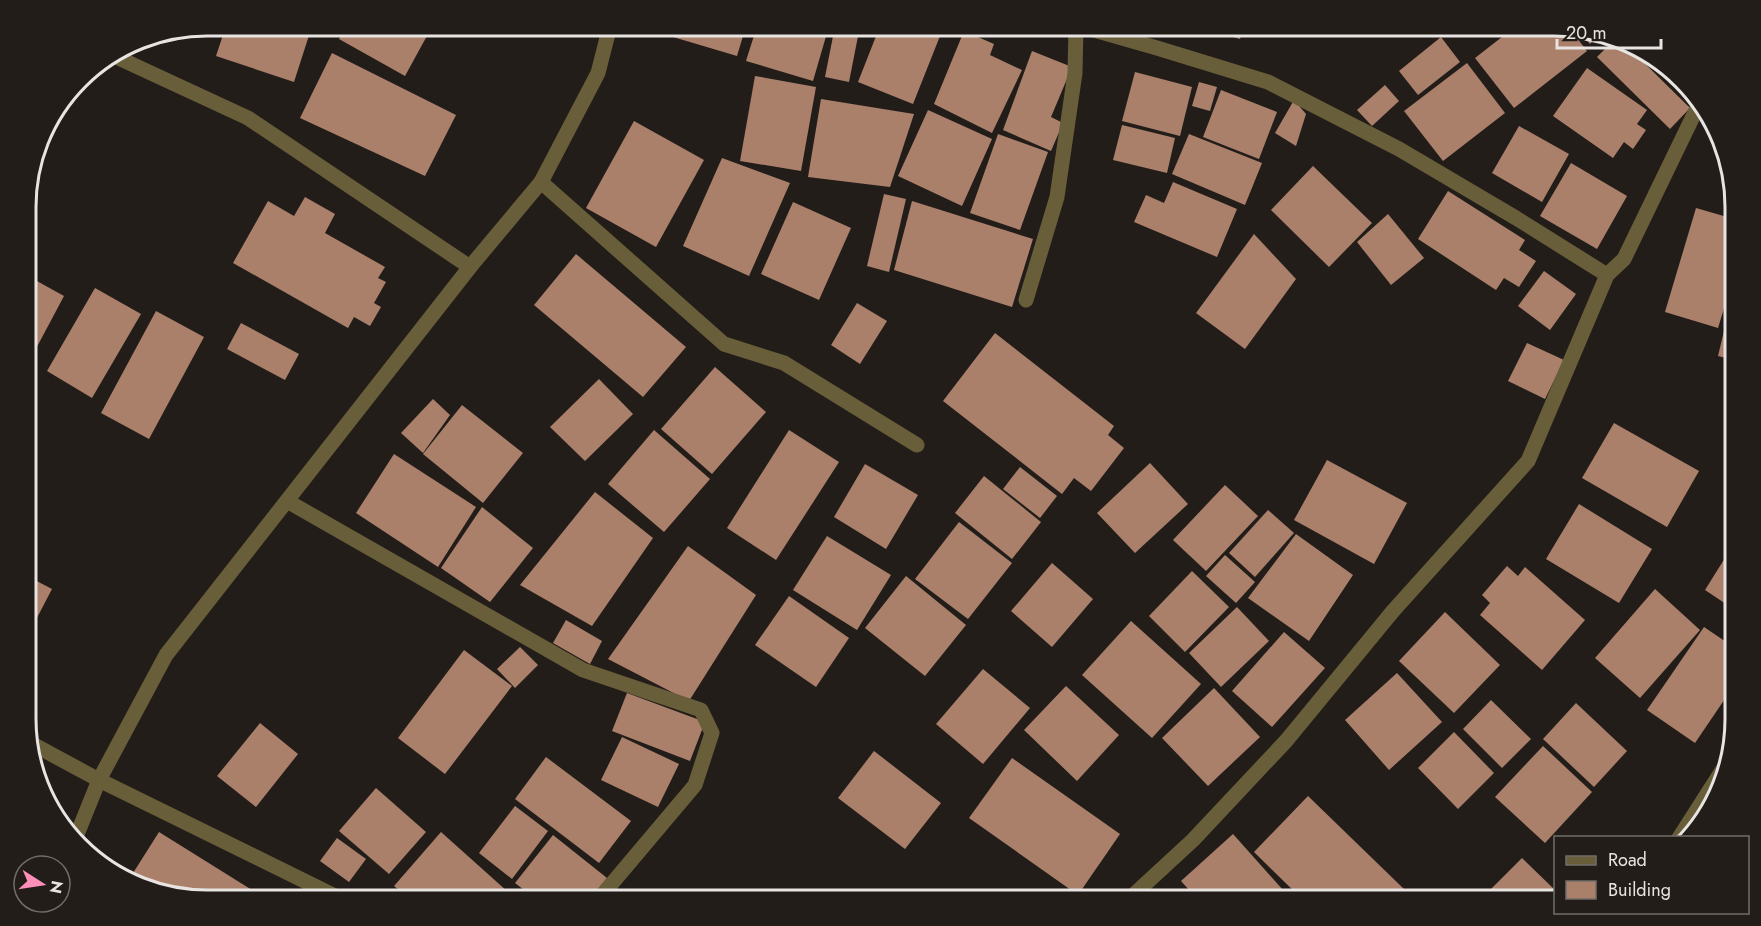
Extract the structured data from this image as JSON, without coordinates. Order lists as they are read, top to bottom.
{
  "legend": ["Road", "Building"],
  "scale_bar": "20 m",
  "north": "right"
}
